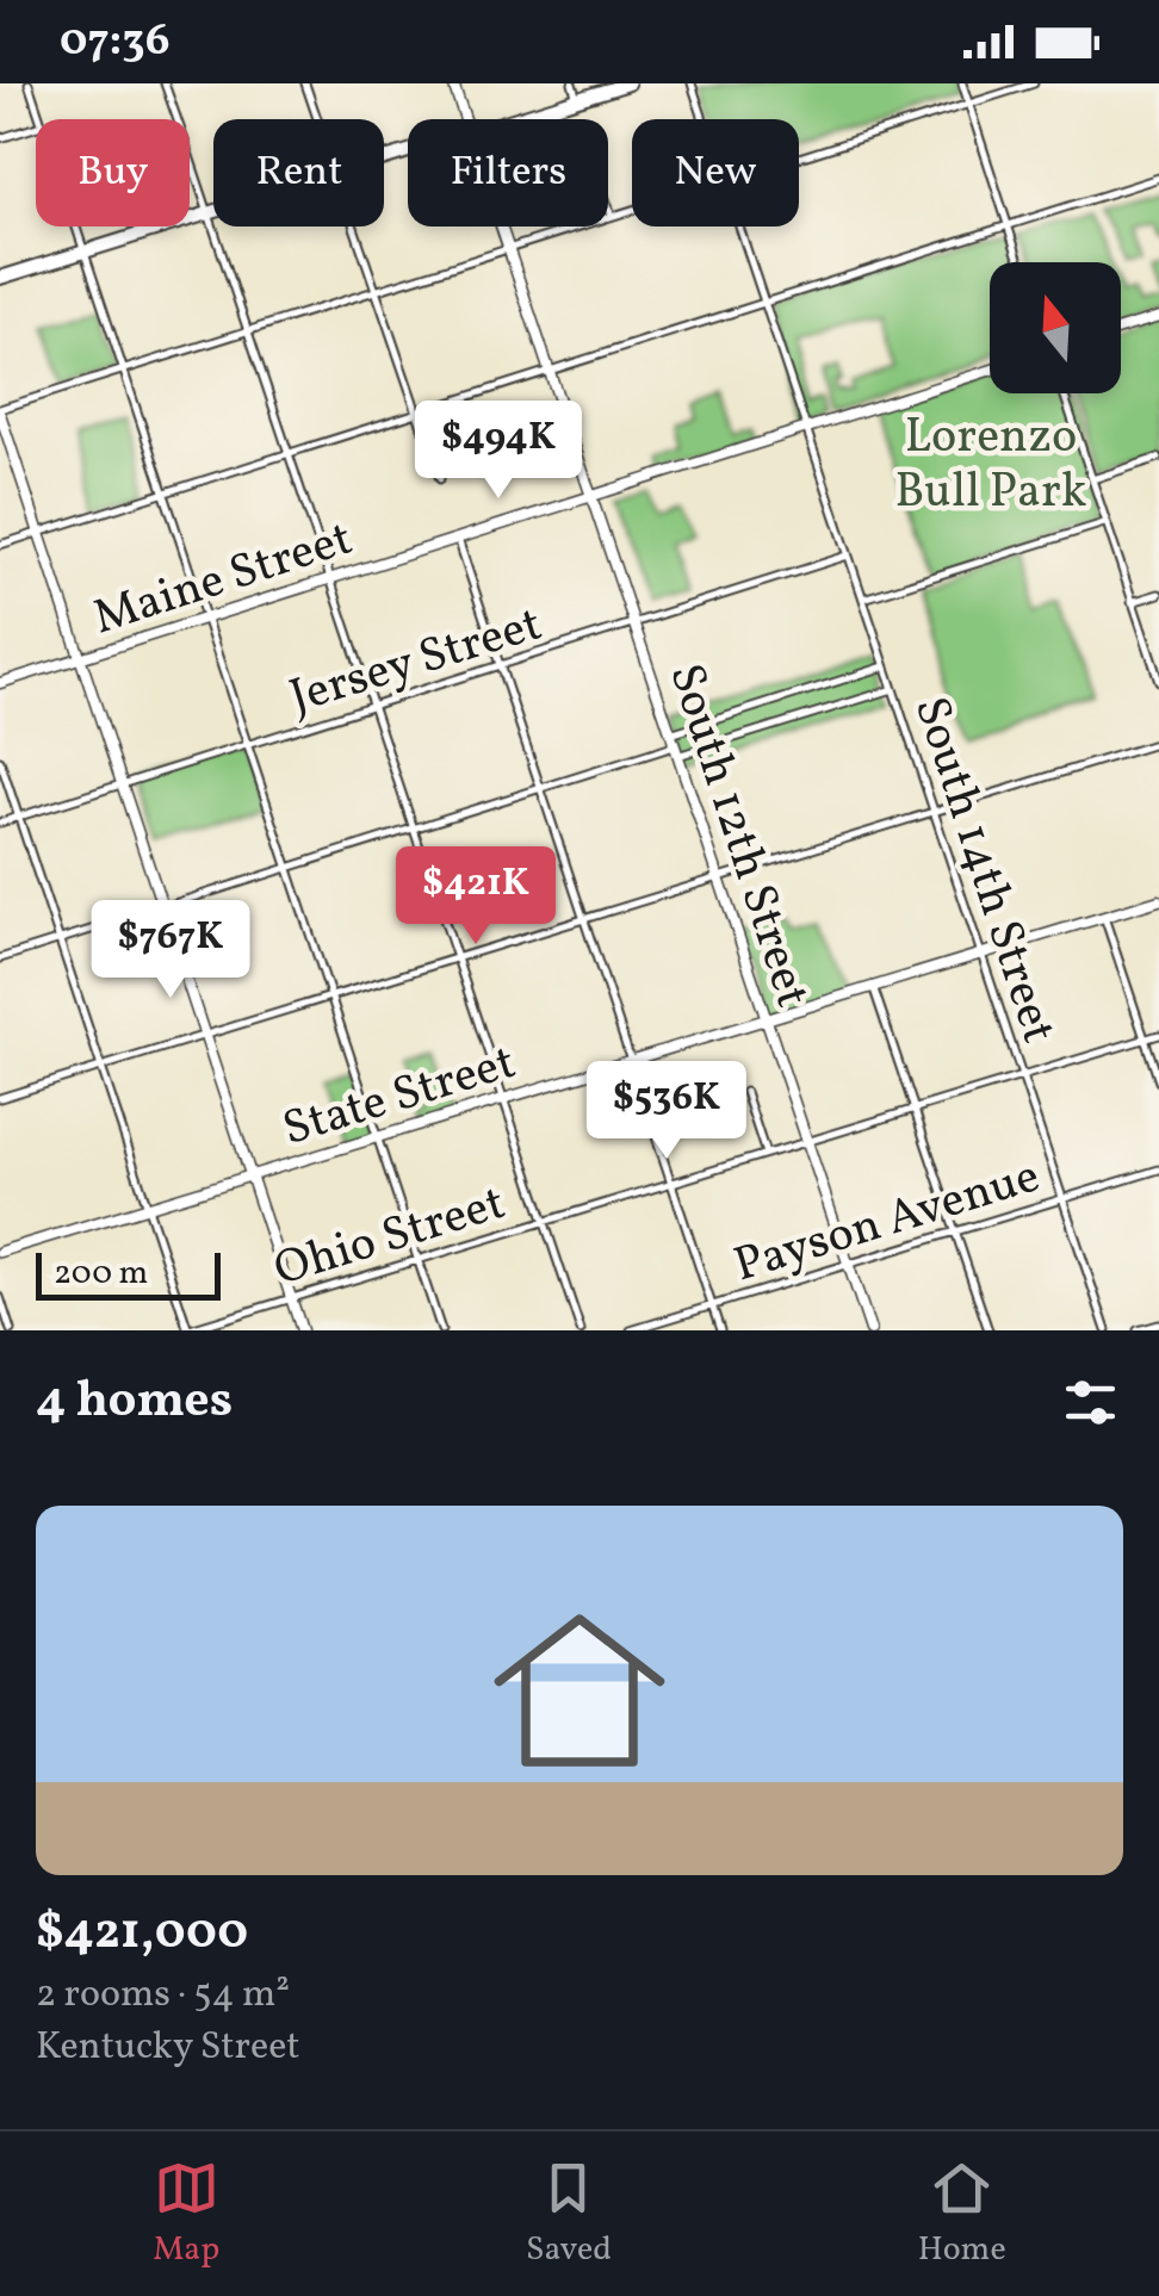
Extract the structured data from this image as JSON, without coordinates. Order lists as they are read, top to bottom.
{
  "streets": {
    "street": [
      "Maine Street",
      "Jersey Street",
      "South 12th Street",
      "South 14th Street",
      "State Street",
      "Payson Avenue",
      "Ohio Street"
    ]
  },
  "crossings": [
    ["Maine Street", "South 12th Street"],
    ["Maine Street", "South 14th Street"],
    ["Jersey Street", "South 12th Street"],
    ["Jersey Street", "South 14th Street"],
    ["South 12th Street", "State Street"],
    ["South 12th Street", "Payson Avenue"],
    ["South 12th Street", "Ohio Street"],
    ["South 14th Street", "State Street"],
    ["South 14th Street", "Payson Avenue"],
    ["South 14th Street", "Ohio Street"]
  ],
  "parks": ["Lorenzo Bull Park"],
  "scale_bar": "200 m",
  "north": "top",
  "page": {
    "status": "07:36",
    "chip": [
      "Buy",
      "Rent",
      "Filters",
      "New"
    ],
    "price": [
      "$494K",
      "$421K",
      "$767K",
      "$536K"
    ],
    "scale": "200 m",
    "heading": "4 homes",
    "list": [
      {
        "name": "$421,000",
        "note": "2 rooms · 54 m² · Kentucky Street"
      }
    ],
    "tabs": ["Map", "Saved", "Home"]
  }
}
